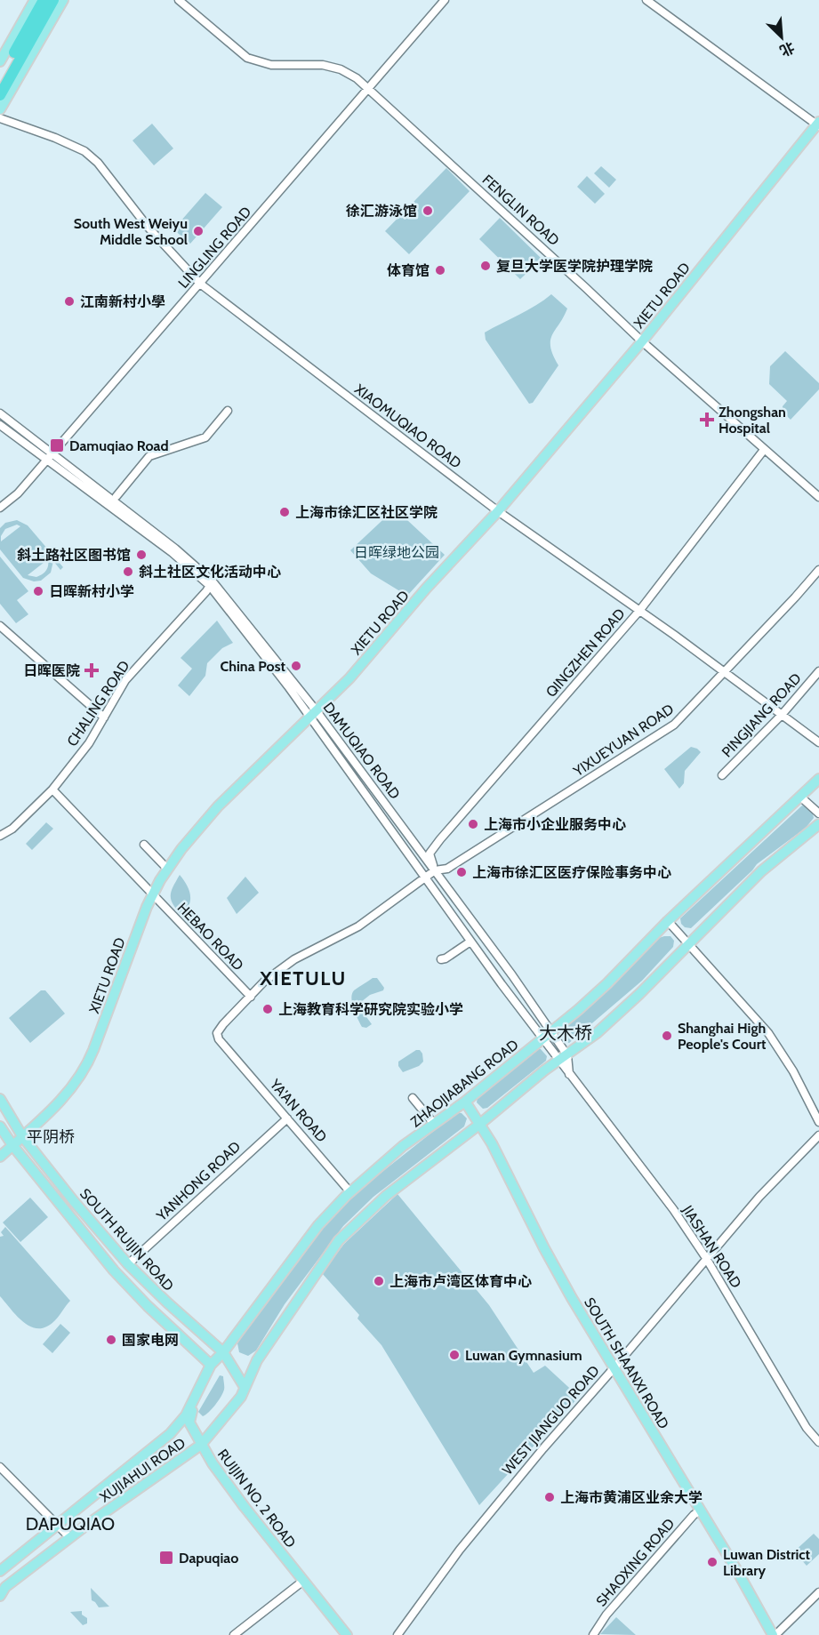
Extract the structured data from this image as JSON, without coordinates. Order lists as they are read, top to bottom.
{
  "streets": {
    "main road": [
      "XIETU ROAD",
      "ZHAOJIABANG ROAD",
      "SOUTH RUIJIN ROAD",
      "SOUTH SHAANXI ROAD",
      "XUJIAHUI ROAD"
    ],
    "street": [
      "FENGLIN ROAD",
      "LINGLING ROAD",
      "XIAOMUQIAO ROAD",
      "QINGZHEN ROAD",
      "CHALING ROAD",
      "PINGJIANG ROAD",
      "YIXUEYUAN ROAD",
      "DAMUQIAO ROAD",
      "HEBAO ROAD",
      "YA'AN ROAD",
      "YANHONG ROAD",
      "JIASHAN ROAD",
      "WEST JIANGUO ROAD",
      "SHAOXING ROAD"
    ]
  },
  "crossings": [
    ["FENGLIN ROAD", "LINGLING ROAD"],
    ["FENGLIN ROAD", "XIETU ROAD"],
    ["FENGLIN ROAD", "QINGZHEN ROAD"],
    ["LINGLING ROAD", "XIAOMUQIAO ROAD"],
    ["LINGLING ROAD", "DAMUQIAO ROAD"],
    ["XIETU ROAD", "XIAOMUQIAO ROAD"],
    ["XIETU ROAD", "DAMUQIAO ROAD"],
    ["XIETU ROAD", "HEBAO ROAD"],
    ["XIETU ROAD", "SOUTH RUIJIN ROAD"],
    ["XIAOMUQIAO ROAD", "QINGZHEN ROAD"],
    ["XIAOMUQIAO ROAD", "PINGJIANG ROAD"],
    ["XIAOMUQIAO ROAD", "YIXUEYUAN ROAD"],
    ["QINGZHEN ROAD", "YIXUEYUAN ROAD"],
    ["QINGZHEN ROAD", "DAMUQIAO ROAD"],
    ["CHALING ROAD", "DAMUQIAO ROAD"],
    ["CHALING ROAD", "HEBAO ROAD"],
    ["YIXUEYUAN ROAD", "DAMUQIAO ROAD"],
    ["YIXUEYUAN ROAD", "HEBAO ROAD"],
    ["YIXUEYUAN ROAD", "YA'AN ROAD"],
    ["DAMUQIAO ROAD", "ZHAOJIABANG ROAD"],
    ["DAMUQIAO ROAD", "JIASHAN ROAD"],
    ["ZHAOJIABANG ROAD", "YA'AN ROAD"],
    ["ZHAOJIABANG ROAD", "SOUTH RUIJIN ROAD"],
    ["ZHAOJIABANG ROAD", "SOUTH SHAANXI ROAD"],
    ["ZHAOJIABANG ROAD", "XUJIAHUI ROAD"],
    ["YA'AN ROAD", "YANHONG ROAD"],
    ["YANHONG ROAD", "SOUTH RUIJIN ROAD"],
    ["JIASHAN ROAD", "WEST JIANGUO ROAD"],
    ["SOUTH SHAANXI ROAD", "WEST JIANGUO ROAD"],
    ["SOUTH SHAANXI ROAD", "SHAOXING ROAD"]
  ],
  "districts": [
    "XIETULU",
    "大木桥",
    "平阴桥",
    "DAPUQIAO"
  ],
  "parks": ["日晖绿地公园"],
  "places": {
    "other": [
      "徐汇游泳馆",
      "South West Weiyu Middle School",
      "复旦大学医学院护理学院",
      "体育馆",
      "江南新村小學",
      "上海市徐汇区社区学院",
      "斜土路社区图书馆",
      "斜土社区文化活动中心",
      "日晖新村小学",
      "China Post",
      "上海市小企业服务中心",
      "上海市徐汇区医疗保险事务中心",
      "上海教育科学研究院实验小学",
      "Shanghai High People's Court",
      "上海市卢湾区体育中心",
      "国家电网",
      "Luwan Gymnasium",
      "上海市黄浦区业余大学",
      "Luwan District Library"
    ],
    "health": ["Zhongshan Hospital", "日晖医院"],
    "transit": ["Damuqiao Road", "Dapuqiao"]
  },
  "north": "bottom right"
}
